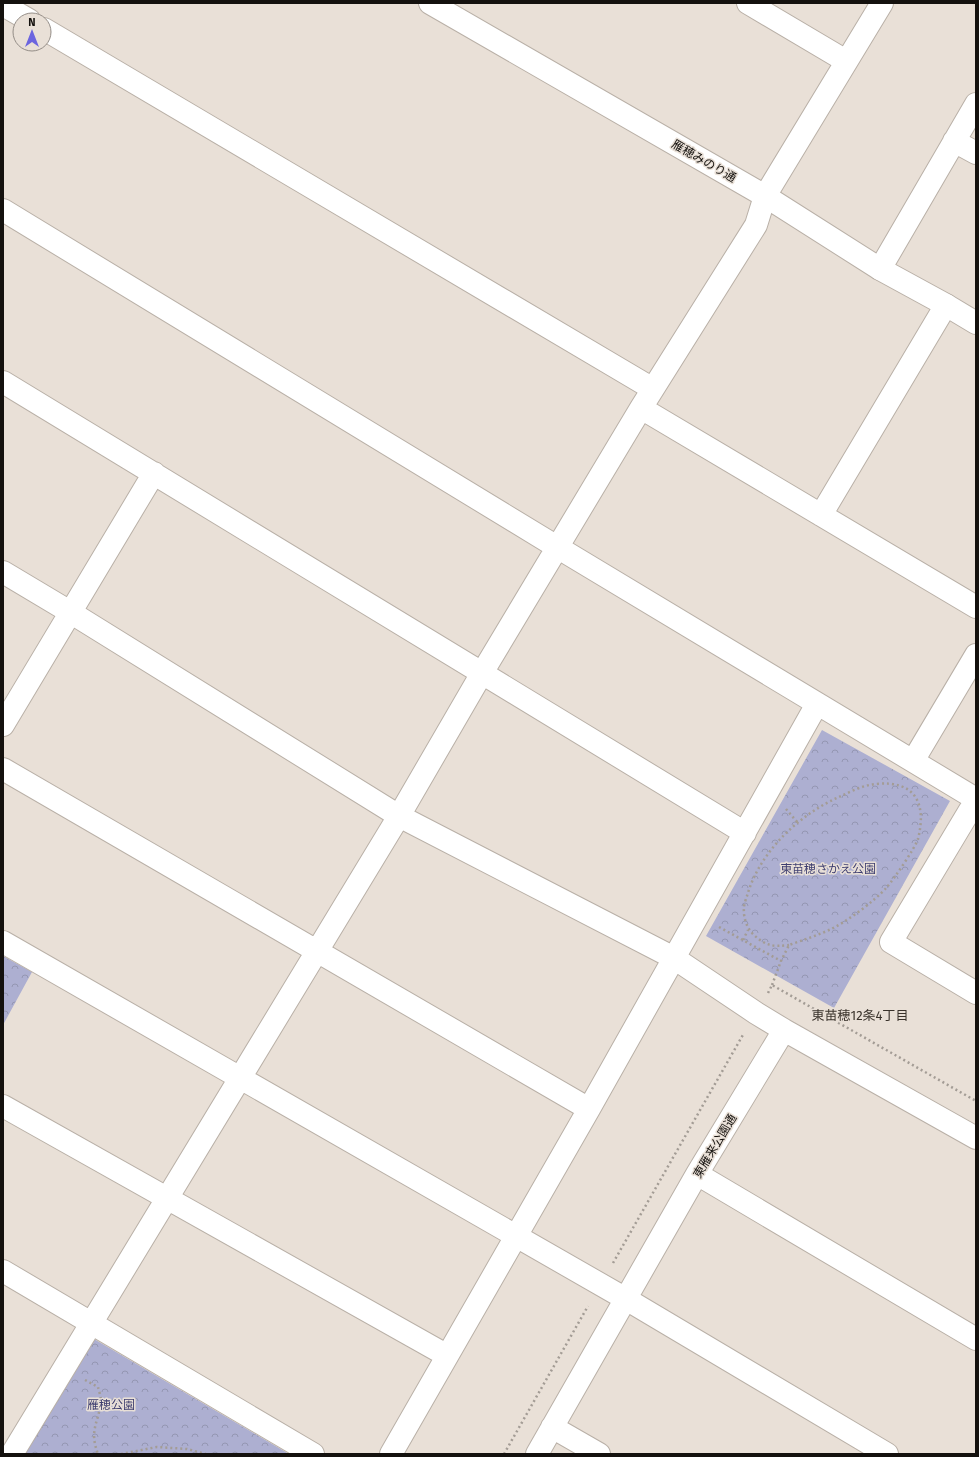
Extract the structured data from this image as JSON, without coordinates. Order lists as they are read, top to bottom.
{
  "streets": {
    "street": ["雁穂みのり通", "東雁来公園通"]
  },
  "districts": ["東苗穂12条4丁目"],
  "parks": ["東苗穂さかえ公園", "雁穂公園"],
  "north": "top"
}
